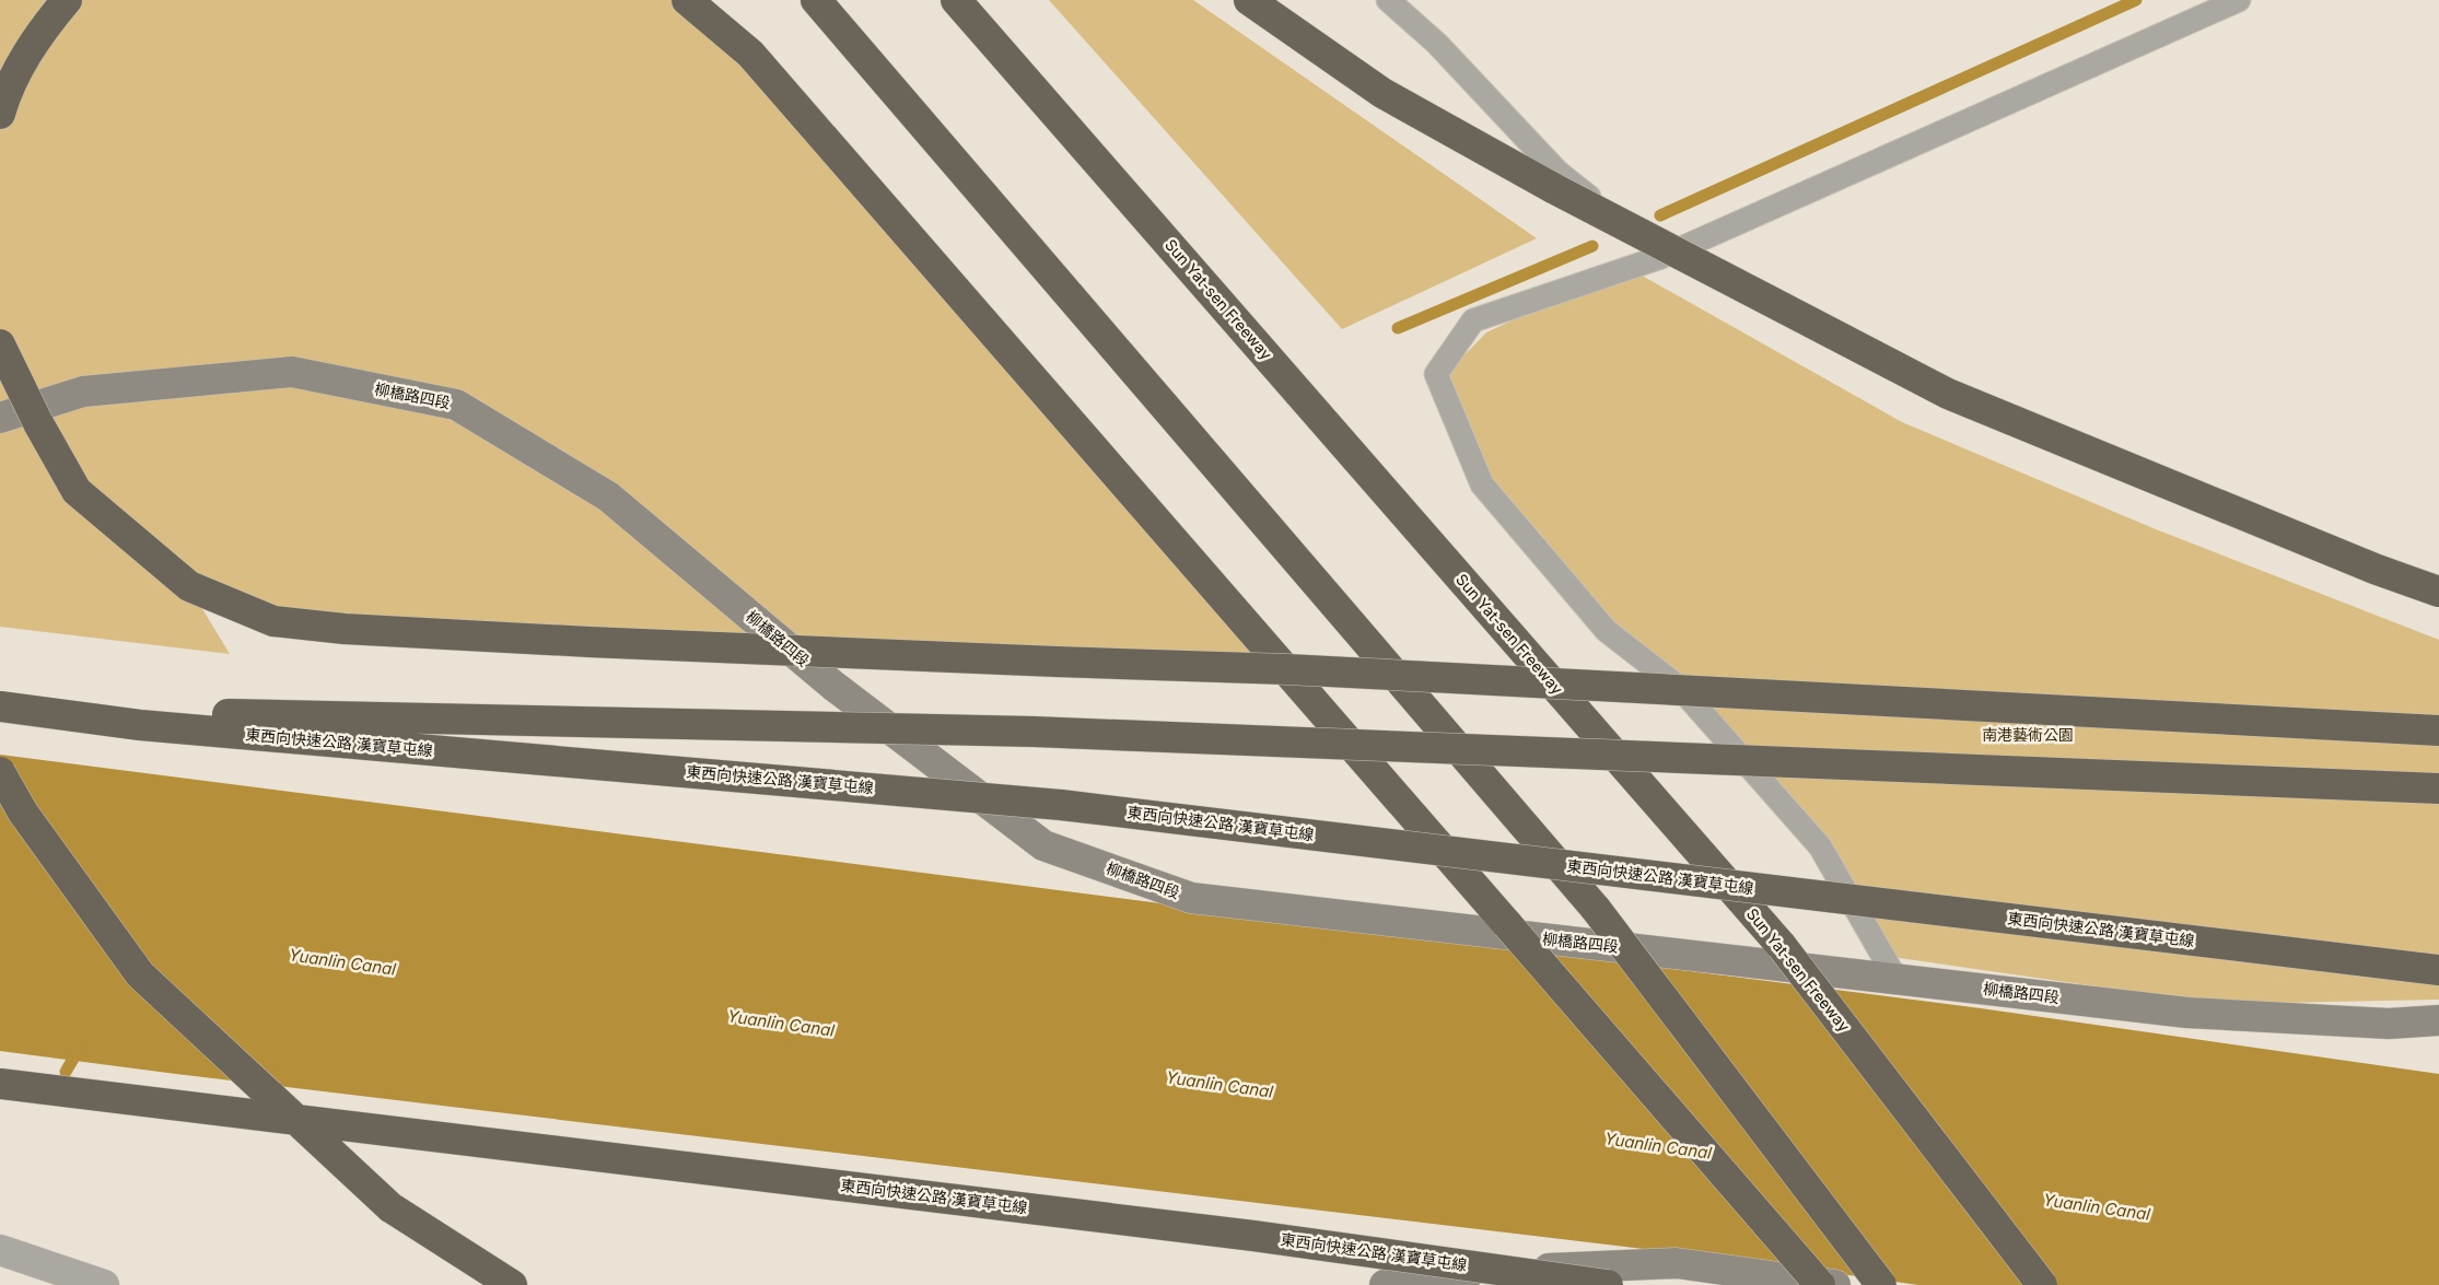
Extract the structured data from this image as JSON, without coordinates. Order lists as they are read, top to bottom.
{
  "streets": {
    "highway": ["Sun Yat-sen Freeway", "東西向快速公路 漢寶草屯線"],
    "main road": ["柳橋路四段"]
  },
  "water": ["Yuanlin Canal"],
  "parks": ["南港藝術公園"]
}
